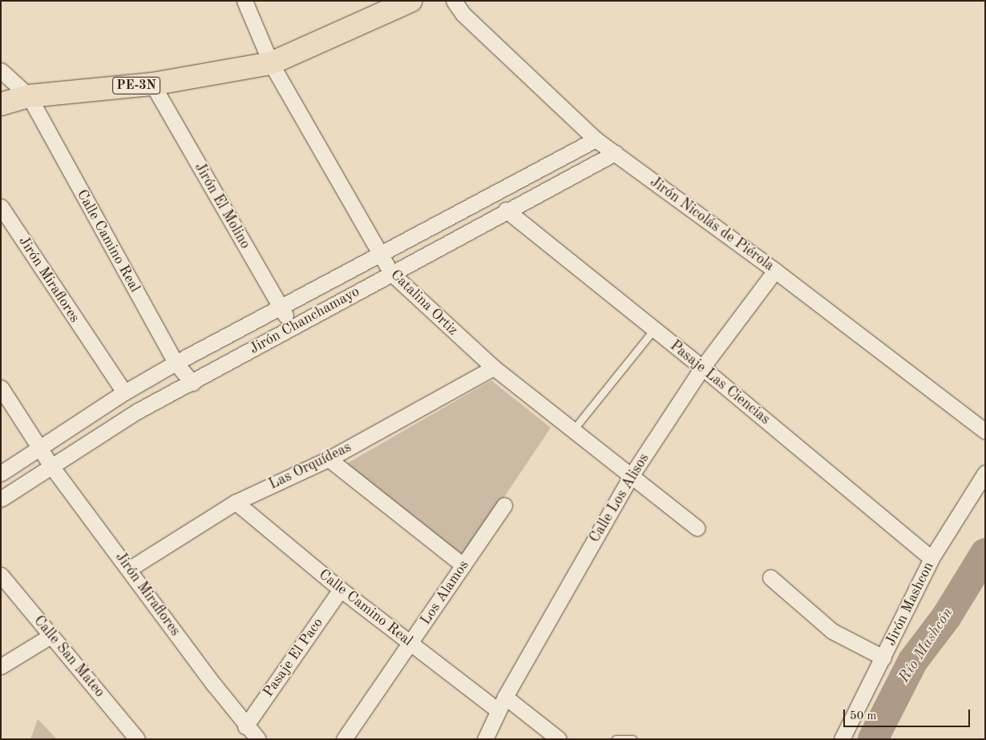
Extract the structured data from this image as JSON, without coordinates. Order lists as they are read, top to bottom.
{
  "streets": {
    "highway": ["PE-3N"],
    "street": [
      "Jirón El Molino",
      "Jirón Nicolás de Piérola",
      "Calle Camino Real",
      "Jirón Miraflores",
      "Catalina Ortiz",
      "Jirón Chanchamayo",
      "Pasaje Las Ciencias",
      "Las Orquídeas",
      "Calle Los Alisos",
      "Los Alamos",
      "Jirón Mashcon",
      "Calle San Mateo",
      "Pasaje El Paco"
    ]
  },
  "crossings": [
    ["PE-3N", "Jirón El Molino"],
    ["PE-3N", "Calle Camino Real"],
    ["PE-3N", "Catalina Ortiz"],
    ["Jirón El Molino", "Jirón Chanchamayo"],
    ["Jirón Nicolás de Piérola", "Jirón Chanchamayo"],
    ["Jirón Nicolás de Piérola", "Calle Los Alisos"],
    ["Calle Camino Real", "Jirón Chanchamayo"],
    ["Calle Camino Real", "Las Orquídeas"],
    ["Calle Camino Real", "Calle Los Alisos"],
    ["Calle Camino Real", "Los Alamos"],
    ["Calle Camino Real", "Pasaje El Paco"],
    ["Jirón Miraflores", "Jirón Chanchamayo"],
    ["Jirón Miraflores", "Las Orquídeas"],
    ["Jirón Miraflores", "Pasaje El Paco"],
    ["Catalina Ortiz", "Jirón Chanchamayo"],
    ["Catalina Ortiz", "Las Orquídeas"],
    ["Catalina Ortiz", "Calle Los Alisos"],
    ["Jirón Chanchamayo", "Pasaje Las Ciencias"],
    ["Pasaje Las Ciencias", "Calle Los Alisos"],
    ["Pasaje Las Ciencias", "Jirón Mashcon"]
  ],
  "water": ["Río Mashcón"],
  "scale_bar": "50 m"
}
